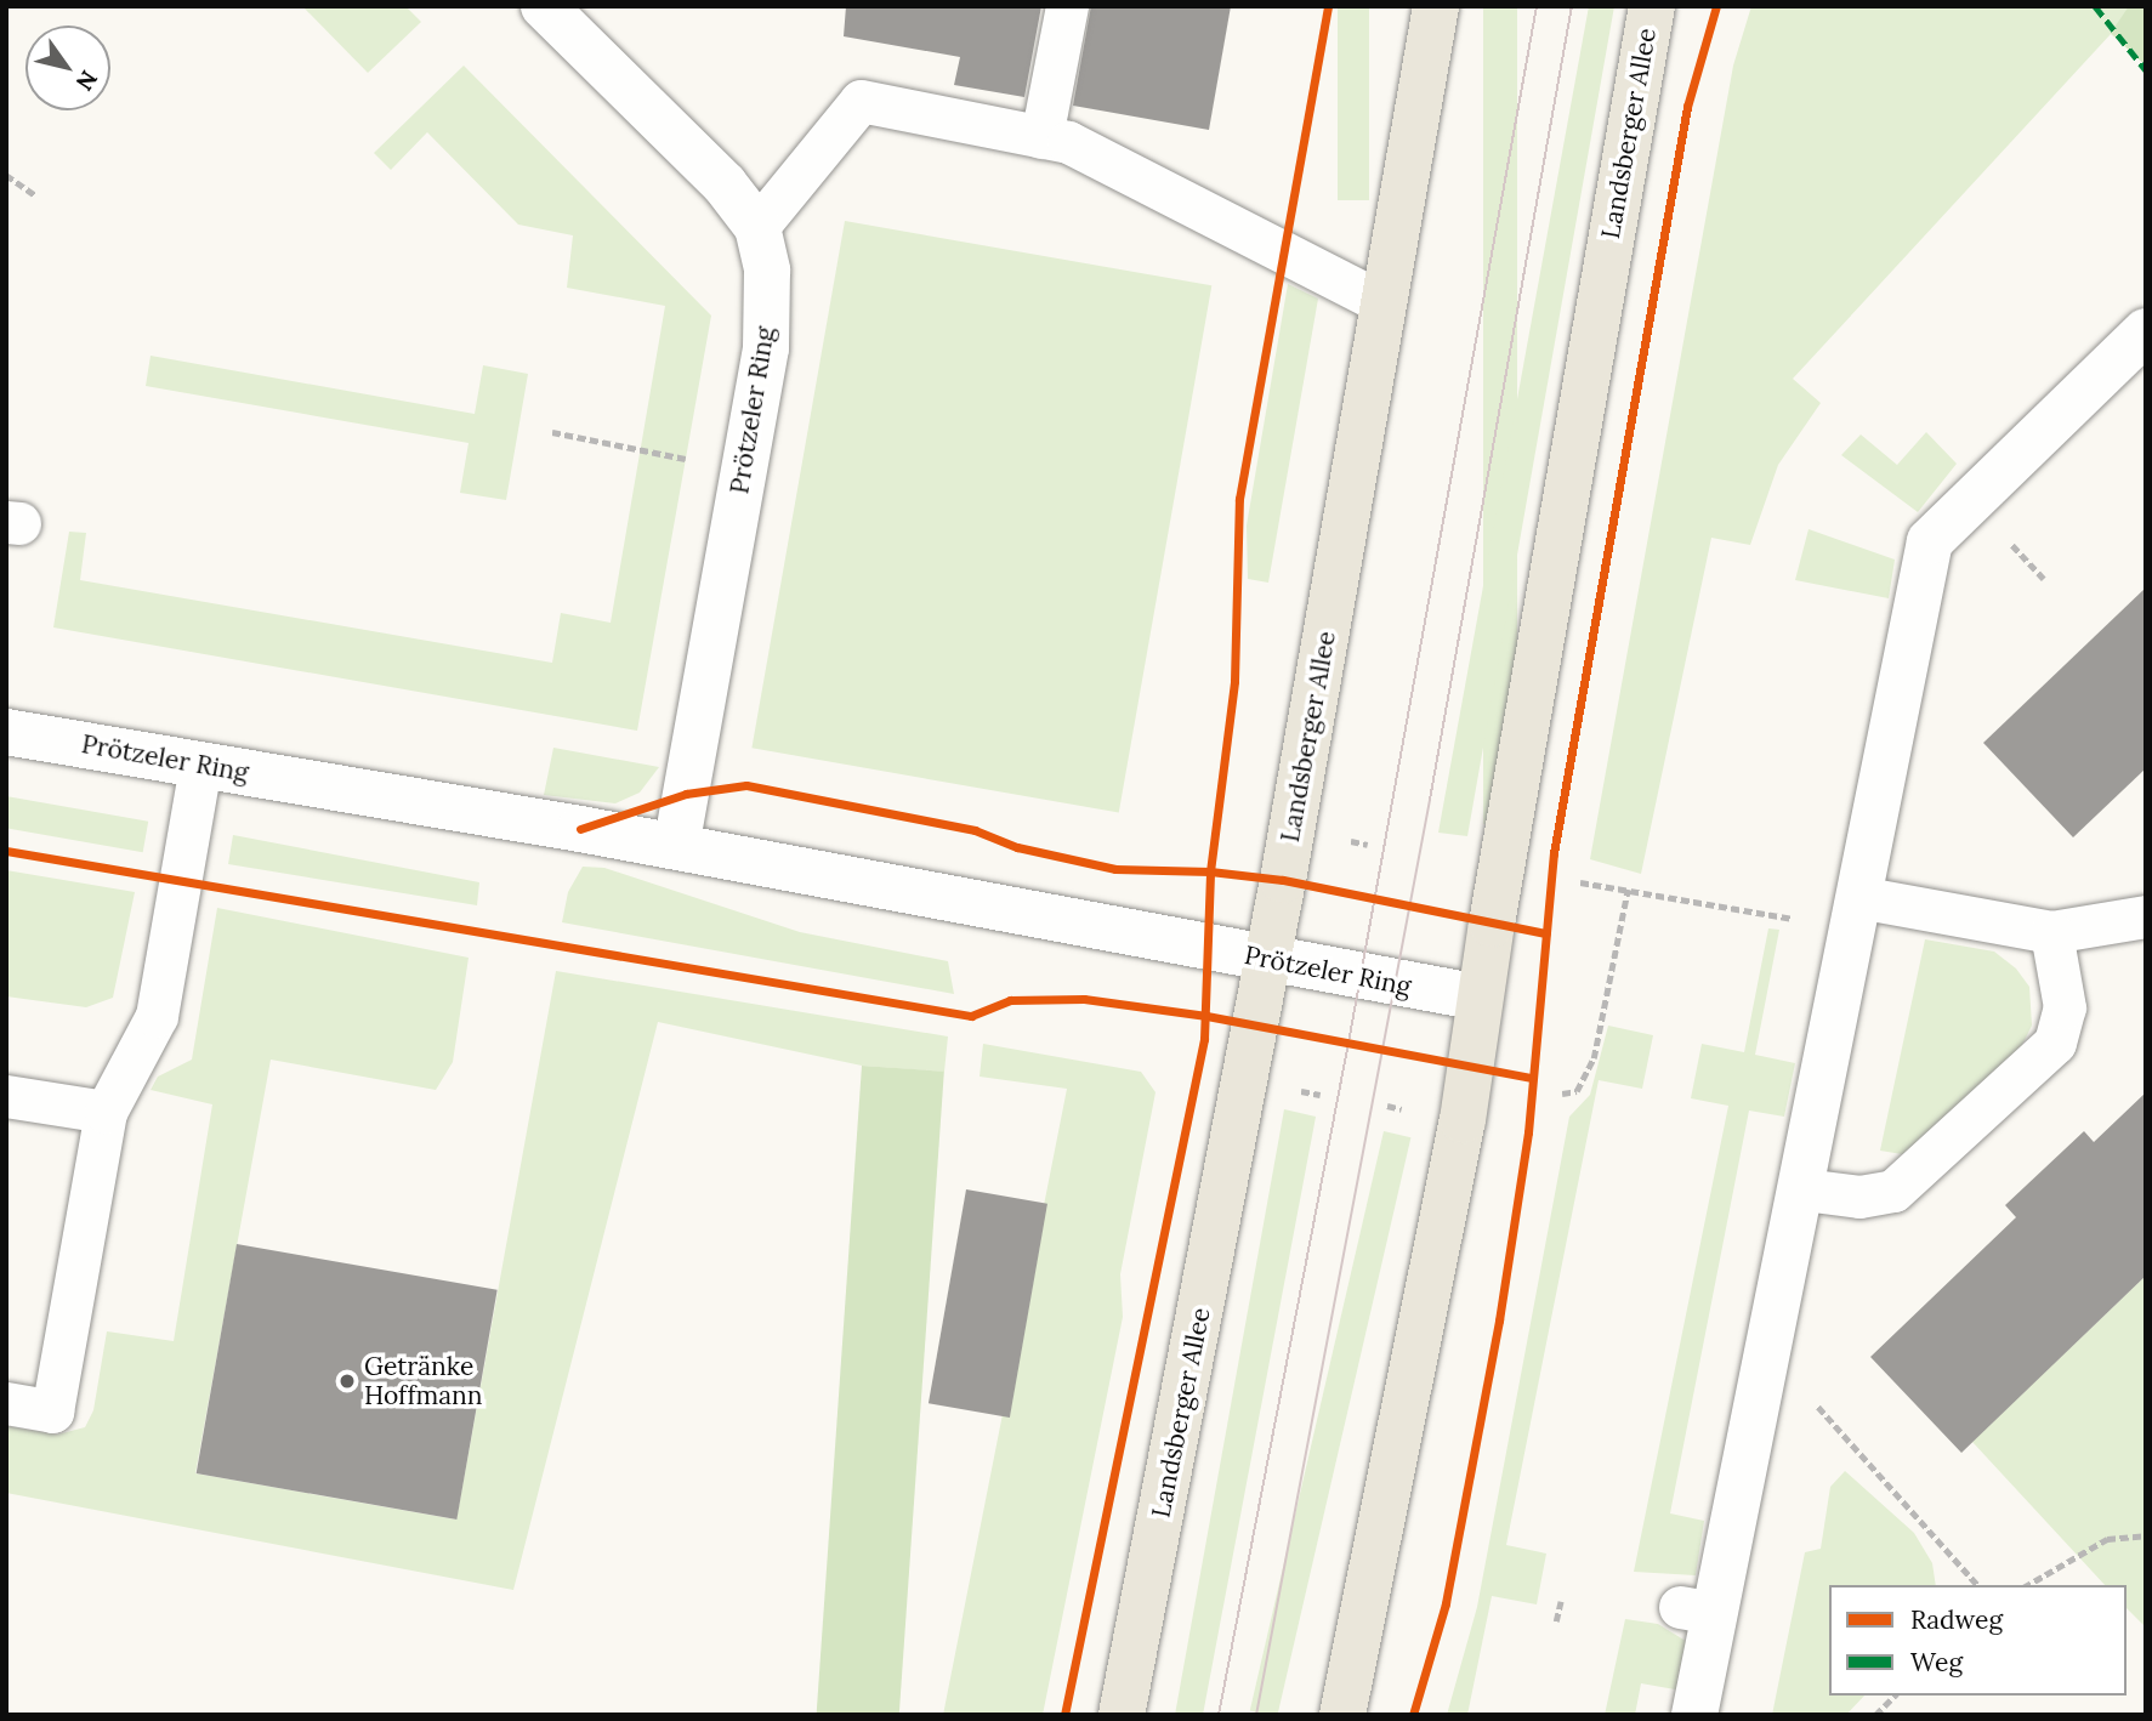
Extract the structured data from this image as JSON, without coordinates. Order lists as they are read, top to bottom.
{
  "streets": {
    "main road": ["Landsberger Allee"],
    "street": ["Prötzeler Ring"]
  },
  "crossings": [
    ["Landsberger Allee", "Prötzeler Ring"]
  ],
  "places": ["Getränke Hoffmann"],
  "legend": ["Radweg", "Weg"],
  "north": "bottom right"
}
